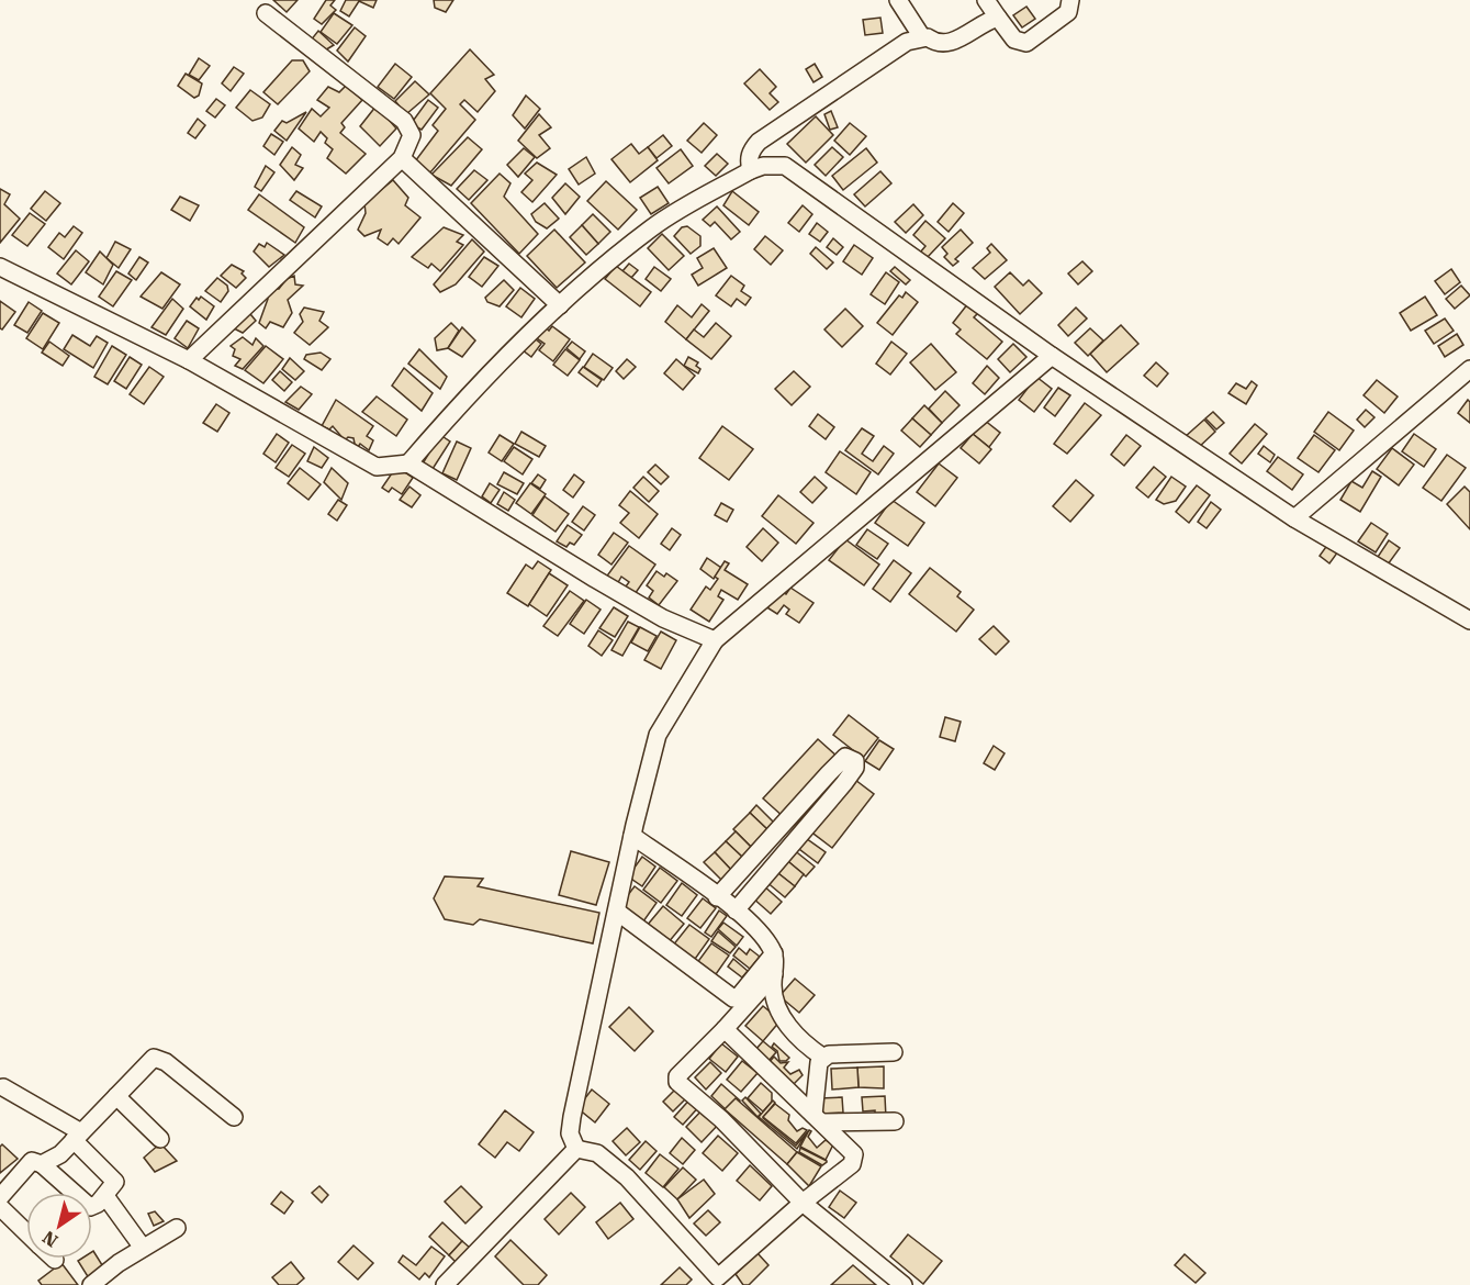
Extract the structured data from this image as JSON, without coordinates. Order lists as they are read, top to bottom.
{
  "north": "bottom left"
}
